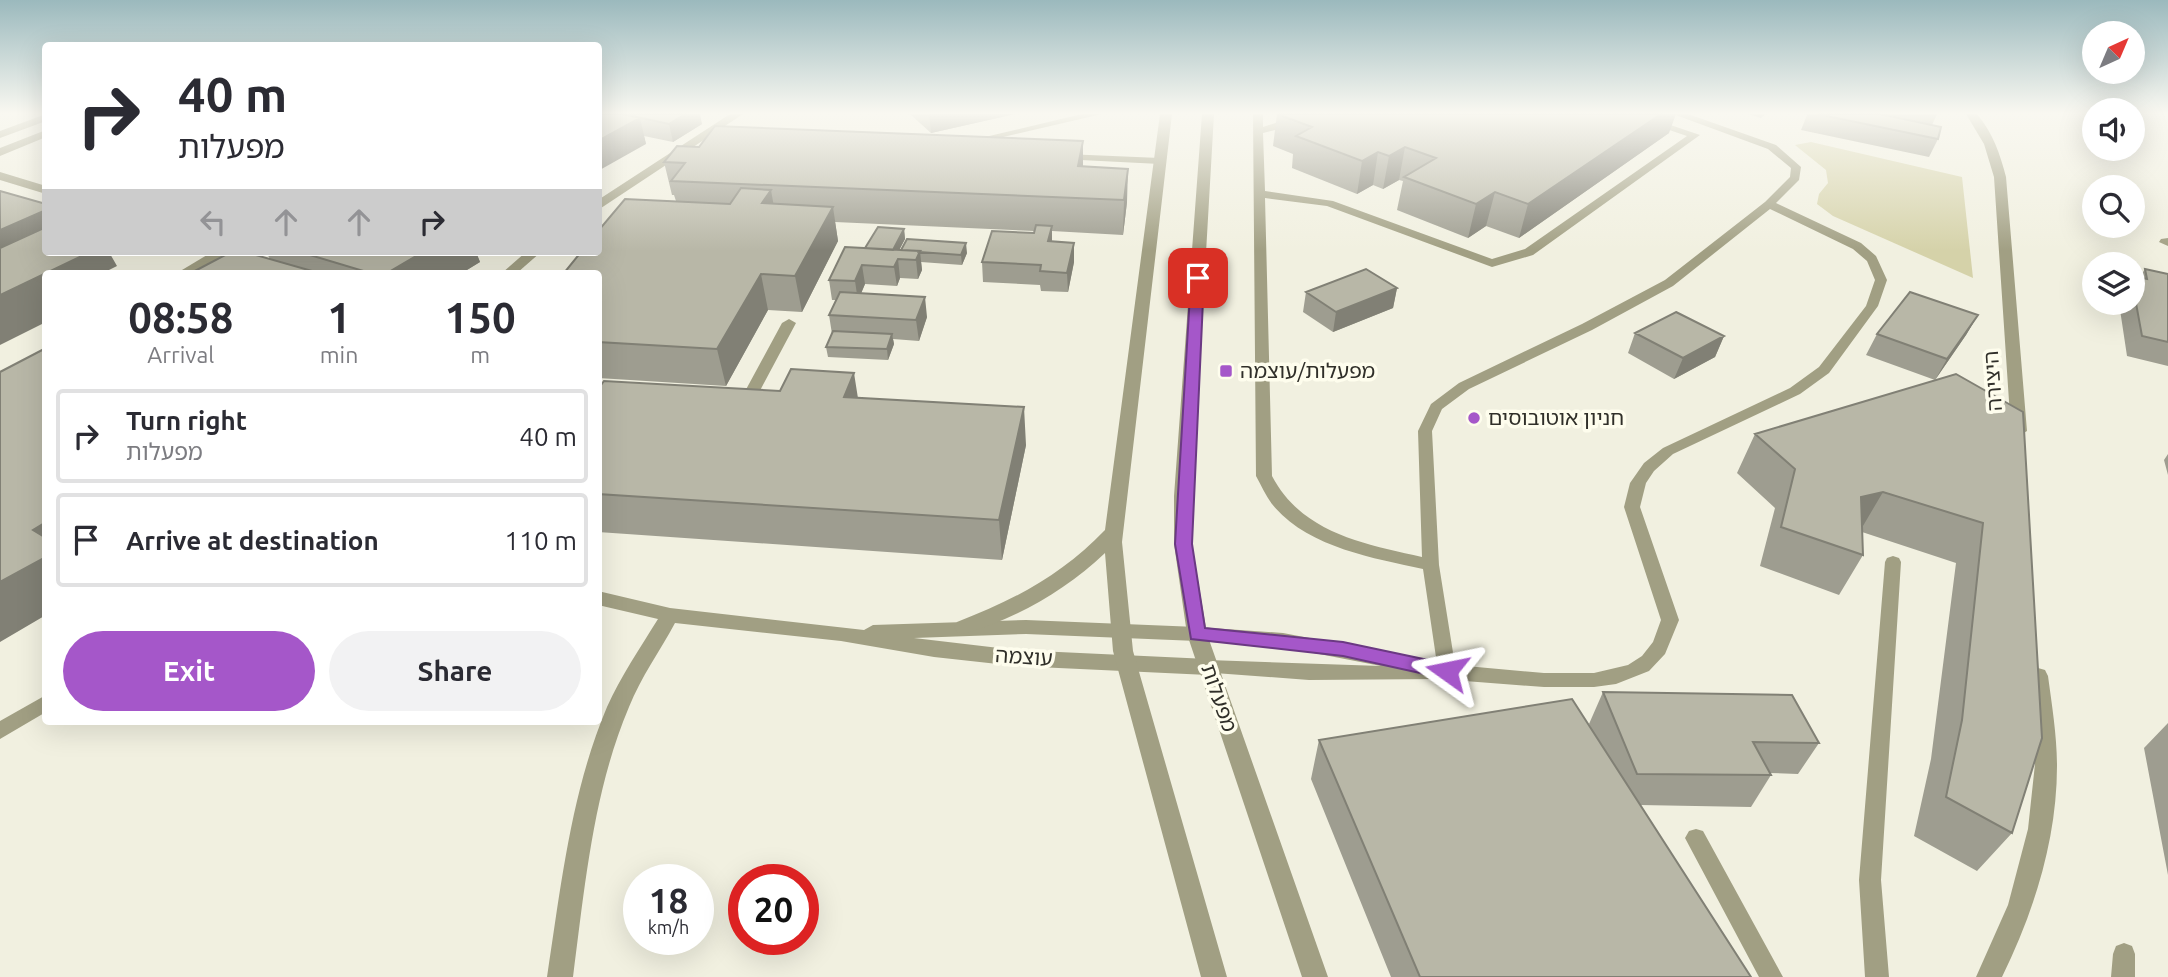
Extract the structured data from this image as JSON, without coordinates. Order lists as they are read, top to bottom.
{
  "streets": {
    "street": ["היצירה", "עוצמה", "מפעלות"]
  },
  "crossings": [
    ["עוצמה", "מפעלות"]
  ],
  "places": {
    "transit": ["מפעלות/עוצמה"],
    "other": ["חניון אוטובוסים"]
  },
  "north": "top right",
  "page": {
    "turn": ["40 m", "מפעלות"],
    "eta": [
      "08:58",
      "Arrival",
      "1",
      "min",
      "150",
      "m"
    ],
    "list": [
      {
        "name": "Turn right",
        "note": "מפעלות",
        "value": "40 m"
      },
      {
        "name": "Arrive at destination",
        "value": "110 m"
      }
    ],
    "buttons": ["Exit", "Share"],
    "speed": "18 km/h",
    "limit": "20"
  }
}
